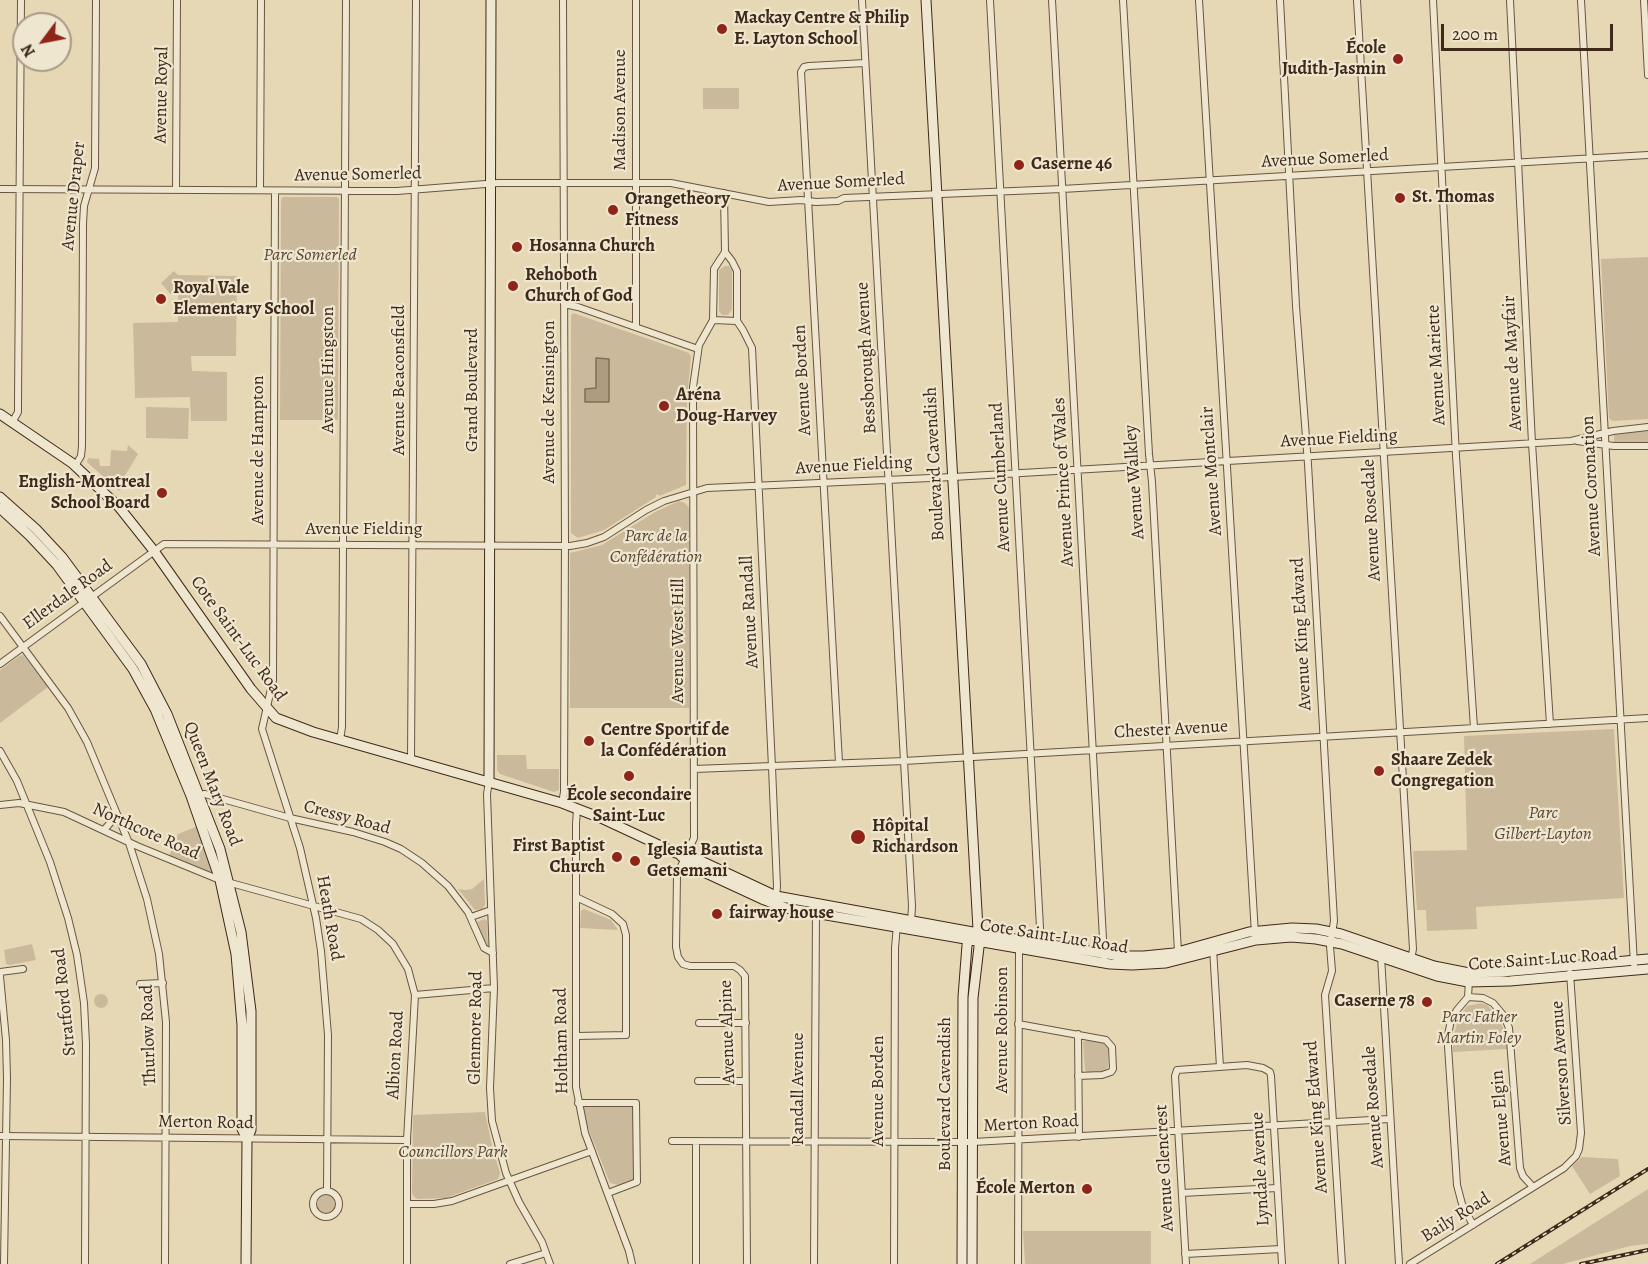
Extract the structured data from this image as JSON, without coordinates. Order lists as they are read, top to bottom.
{
  "streets": {
    "main road": [
      "Grand Boulevard",
      "Boulevard Cavendish",
      "Cote Saint-Luc Road",
      "Queen Mary Road"
    ],
    "street": [
      "Avenue Royal",
      "Madison Avenue",
      "Avenue Somerled",
      "Avenue Draper",
      "Bessborough Avenue",
      "Avenue de Mayfair",
      "Avenue Mariette",
      "Avenue Hingston",
      "Avenue Beaconsfield",
      "Avenue Borden",
      "Avenue de Kensington",
      "Avenue Fielding",
      "Avenue de Hampton",
      "Avenue Montclair",
      "Avenue Cumberland",
      "Avenue Prince of Wales",
      "Avenue Walkley",
      "Avenue Coronation",
      "Avenue Rosedale",
      "Ellerdale Road",
      "Avenue Randall",
      "Avenue King Edward",
      "Avenue West Hill",
      "Chester Avenue",
      "Cressy Road",
      "Northcote Road",
      "Heath Road",
      "Stratford Road",
      "Glenmore Road",
      "Avenue Robinson",
      "Avenue Alpine",
      "Thurlow Road",
      "Holtham Road",
      "Albion Road",
      "Silverson Avenue",
      "Randall Avenue",
      "Avenue Elgin",
      "Merton Road",
      "Avenue Glencrest",
      "Lyndale Avenue",
      "Baily Road"
    ]
  },
  "crossings": [
    ["Avenue Royal", "Avenue Somerled"],
    ["Madison Avenue", "Avenue Somerled"],
    ["Avenue Somerled", "Avenue Draper"],
    ["Avenue Somerled", "Bessborough Avenue"],
    ["Avenue Somerled", "Avenue de Mayfair"],
    ["Avenue Somerled", "Avenue Mariette"],
    ["Avenue Somerled", "Avenue Hingston"],
    ["Avenue Somerled", "Avenue Beaconsfield"],
    ["Avenue Somerled", "Avenue Borden"],
    ["Avenue Somerled", "Grand Boulevard"],
    ["Avenue Somerled", "Avenue de Kensington"],
    ["Avenue Somerled", "Avenue de Hampton"],
    ["Avenue Somerled", "Boulevard Cavendish"],
    ["Avenue Somerled", "Avenue Montclair"],
    ["Avenue Somerled", "Avenue Cumberland"],
    ["Avenue Somerled", "Avenue Prince of Wales"],
    ["Avenue Somerled", "Avenue Walkley"],
    ["Avenue Somerled", "Avenue Coronation"],
    ["Avenue Somerled", "Avenue Rosedale"],
    ["Avenue Somerled", "Avenue King Edward"],
    ["Avenue Somerled", "Avenue West Hill"],
    ["Avenue Draper", "Cote Saint-Luc Road"],
    ["Bessborough Avenue", "Avenue Borden"],
    ["Bessborough Avenue", "Avenue Fielding"],
    ["Bessborough Avenue", "Cote Saint-Luc Road"],
    ["Bessborough Avenue", "Chester Avenue"],
    ["Avenue de Mayfair", "Avenue Fielding"],
    ["Avenue de Mayfair", "Chester Avenue"],
    ["Avenue Mariette", "Avenue Fielding"],
    ["Avenue Mariette", "Chester Avenue"],
    ["Avenue Hingston", "Avenue Fielding"],
    ["Avenue Hingston", "Cote Saint-Luc Road"],
    ["Avenue Beaconsfield", "Avenue Fielding"],
    ["Avenue Beaconsfield", "Cote Saint-Luc Road"],
    ["Avenue Borden", "Avenue Fielding"],
    ["Avenue Borden", "Cote Saint-Luc Road"],
    ["Avenue Borden", "Chester Avenue"],
    ["Avenue Borden", "Merton Road"],
    ["Grand Boulevard", "Avenue Fielding"],
    ["Grand Boulevard", "Cote Saint-Luc Road"],
    ["Grand Boulevard", "Glenmore Road"],
    ["Avenue de Kensington", "Avenue Fielding"],
    ["Avenue de Kensington", "Cote Saint-Luc Road"],
    ["Avenue Fielding", "Avenue de Hampton"],
    ["Avenue Fielding", "Boulevard Cavendish"],
    ["Avenue Fielding", "Avenue Montclair"],
    ["Avenue Fielding", "Avenue Cumberland"],
    ["Avenue Fielding", "Avenue Prince of Wales"],
    ["Avenue Fielding", "Avenue Walkley"],
    ["Avenue Fielding", "Avenue Coronation"],
    ["Avenue Fielding", "Avenue Rosedale"],
    ["Avenue Fielding", "Ellerdale Road"],
    ["Avenue Fielding", "Avenue Randall"],
    ["Avenue Fielding", "Avenue King Edward"],
    ["Avenue Fielding", "Cote Saint-Luc Road"],
    ["Avenue Fielding", "Avenue West Hill"],
    ["Avenue de Hampton", "Cote Saint-Luc Road"],
    ["Avenue de Hampton", "Heath Road"],
    ["Boulevard Cavendish", "Cote Saint-Luc Road"],
    ["Boulevard Cavendish", "Chester Avenue"],
    ["Boulevard Cavendish", "Merton Road"],
    ["Avenue Montclair", "Cote Saint-Luc Road"],
    ["Avenue Montclair", "Chester Avenue"],
    ["Avenue Cumberland", "Cote Saint-Luc Road"],
    ["Avenue Cumberland", "Chester Avenue"],
    ["Avenue Prince of Wales", "Cote Saint-Luc Road"],
    ["Avenue Prince of Wales", "Chester Avenue"],
    ["Avenue Walkley", "Cote Saint-Luc Road"],
    ["Avenue Walkley", "Chester Avenue"],
    ["Avenue Coronation", "Cote Saint-Luc Road"],
    ["Avenue Coronation", "Chester Avenue"],
    ["Avenue Rosedale", "Cote Saint-Luc Road"],
    ["Avenue Rosedale", "Chester Avenue"],
    ["Avenue Rosedale", "Merton Road"],
    ["Ellerdale Road", "Cote Saint-Luc Road"],
    ["Ellerdale Road", "Queen Mary Road"],
    ["Ellerdale Road", "Thurlow Road"],
    ["Avenue Randall", "Cote Saint-Luc Road"],
    ["Avenue Randall", "Avenue West Hill"],
    ["Avenue Randall", "Chester Avenue"],
    ["Avenue King Edward", "Cote Saint-Luc Road"],
    ["Avenue King Edward", "Chester Avenue"],
    ["Avenue King Edward", "Merton Road"],
    ["Cote Saint-Luc Road", "Avenue West Hill"],
    ["Cote Saint-Luc Road", "Heath Road"],
    ["Cote Saint-Luc Road", "Glenmore Road"],
    ["Cote Saint-Luc Road", "Avenue Robinson"],
    ["Cote Saint-Luc Road", "Avenue Alpine"],
    ["Cote Saint-Luc Road", "Holtham Road"],
    ["Cote Saint-Luc Road", "Silverson Avenue"],
    ["Cote Saint-Luc Road", "Randall Avenue"],
    ["Avenue West Hill", "Chester Avenue"],
    ["Avenue West Hill", "Avenue Alpine"],
    ["Queen Mary Road", "Cressy Road"],
    ["Queen Mary Road", "Northcote Road"],
    ["Queen Mary Road", "Merton Road"],
    ["Cressy Road", "Heath Road"],
    ["Cressy Road", "Glenmore Road"],
    ["Northcote Road", "Heath Road"],
    ["Northcote Road", "Stratford Road"],
    ["Northcote Road", "Thurlow Road"],
    ["Northcote Road", "Albion Road"],
    ["Heath Road", "Albion Road"],
    ["Heath Road", "Merton Road"],
    ["Stratford Road", "Merton Road"],
    ["Avenue Robinson", "Merton Road"],
    ["Avenue Alpine", "Merton Road"],
    ["Thurlow Road", "Merton Road"],
    ["Albion Road", "Merton Road"],
    ["Silverson Avenue", "Baily Road"],
    ["Randall Avenue", "Merton Road"],
    ["Avenue Elgin", "Baily Road"],
    ["Merton Road", "Avenue Glencrest"],
    ["Merton Road", "Lyndale Avenue"],
    ["Avenue Glencrest", "Lyndale Avenue"]
  ],
  "parks": [
    "Parc Somerled",
    "Parc de la Confédération",
    "Parc Gilbert-Layton",
    "Parc Father Martin Foley",
    "Councillors Park"
  ],
  "places": [
    "Mackay Centre & Philip E. Layton School",
    "École Judith-Jasmin",
    "Caserne 46",
    "St. Thomas",
    "Orangetheory Fitness",
    "Hosanna Church",
    "Rehoboth Church of God",
    "Royal Vale Elementary School",
    "Aréna Doug-Harvey",
    "English-Montreal School Board",
    "Centre Sportif de la Confédération",
    "Shaare Zedek Congregation",
    "École secondaire Saint-Luc",
    "Hôpital Richardson",
    "First Baptist Church",
    "Iglesia Bautista Getsemani",
    "fairway house",
    "Caserne 78",
    "École Merton"
  ],
  "scale_bar": "200 m",
  "north": "bottom left"
}
